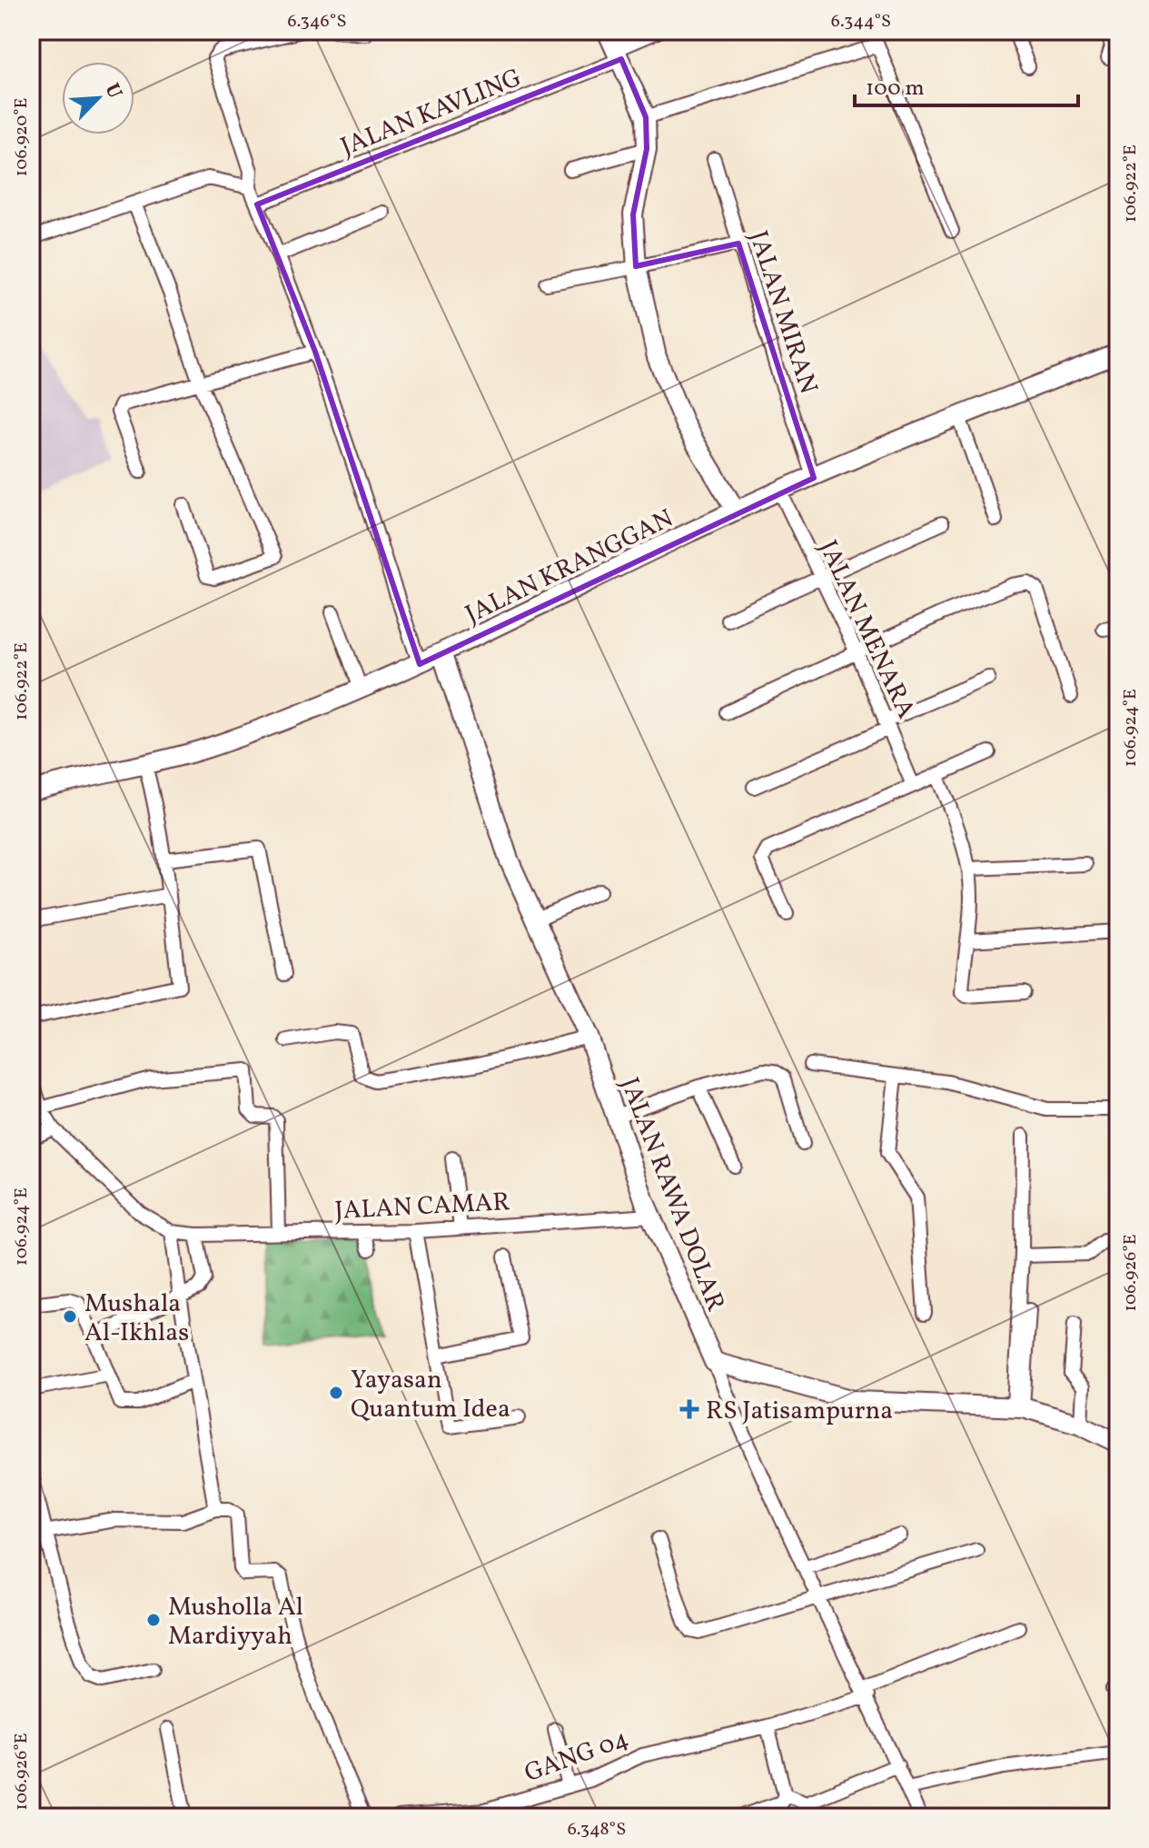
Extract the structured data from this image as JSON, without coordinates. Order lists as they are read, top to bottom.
{
  "streets": {
    "street": [
      "JALAN KAVLING",
      "JALAN MIRAN",
      "JALAN KRANGGAN",
      "JALAN MENARA",
      "JALAN RAWA DOLAR",
      "JALAN CAMAR",
      "GANG 04"
    ]
  },
  "crossings": [
    ["JALAN MIRAN", "JALAN KRANGGAN"],
    ["JALAN KRANGGAN", "JALAN MENARA"],
    ["JALAN KRANGGAN", "JALAN RAWA DOLAR"],
    ["JALAN RAWA DOLAR", "JALAN CAMAR"]
  ],
  "places": {
    "other": ["Mushala Al-Ikhlas", "Yayasan Quantum Idea", "Musholla Al Mardiyyah"],
    "health": ["RS Jatisampurna"]
  },
  "scale_bar": "100 m",
  "north": "top right",
  "coordinates": [
    "6.346°S",
    "6.344°S",
    "106.920°E",
    "106.922°E",
    "106.924°E",
    "106.926°E",
    "6.348°S"
  ]
}
